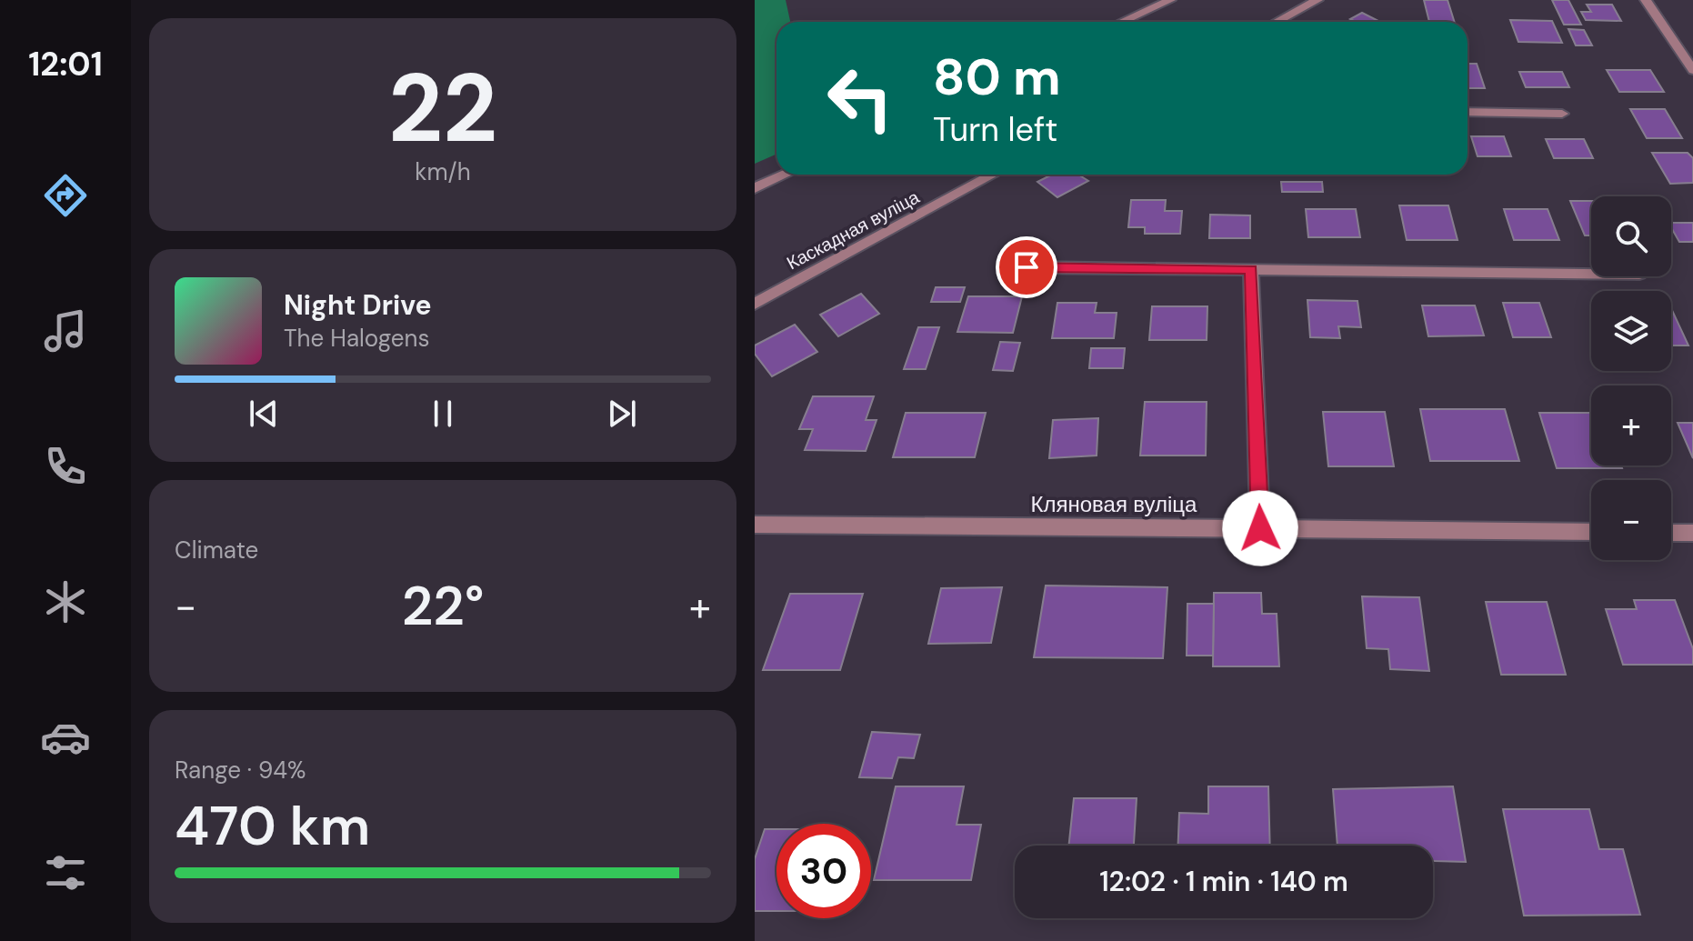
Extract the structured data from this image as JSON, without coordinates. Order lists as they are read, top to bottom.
{
  "streets": {
    "street": ["Каскадная вуліца", "Кляновая вуліца"]
  },
  "page": {
    "tabs": "12:01",
    "tile": [
      ["22", "km/h"],
      "Climate",
      ["Range · 94%", "470 km"]
    ],
    "turn": ["80 m", "Turn left"],
    "map_buttons": ["+", "−"],
    "song": ["Night Drive", "The Halogens"],
    "heat": ["−", "22°", "+"],
    "limit": "30",
    "trip": "12:02 · 1 min · 140 m"
  }
}
